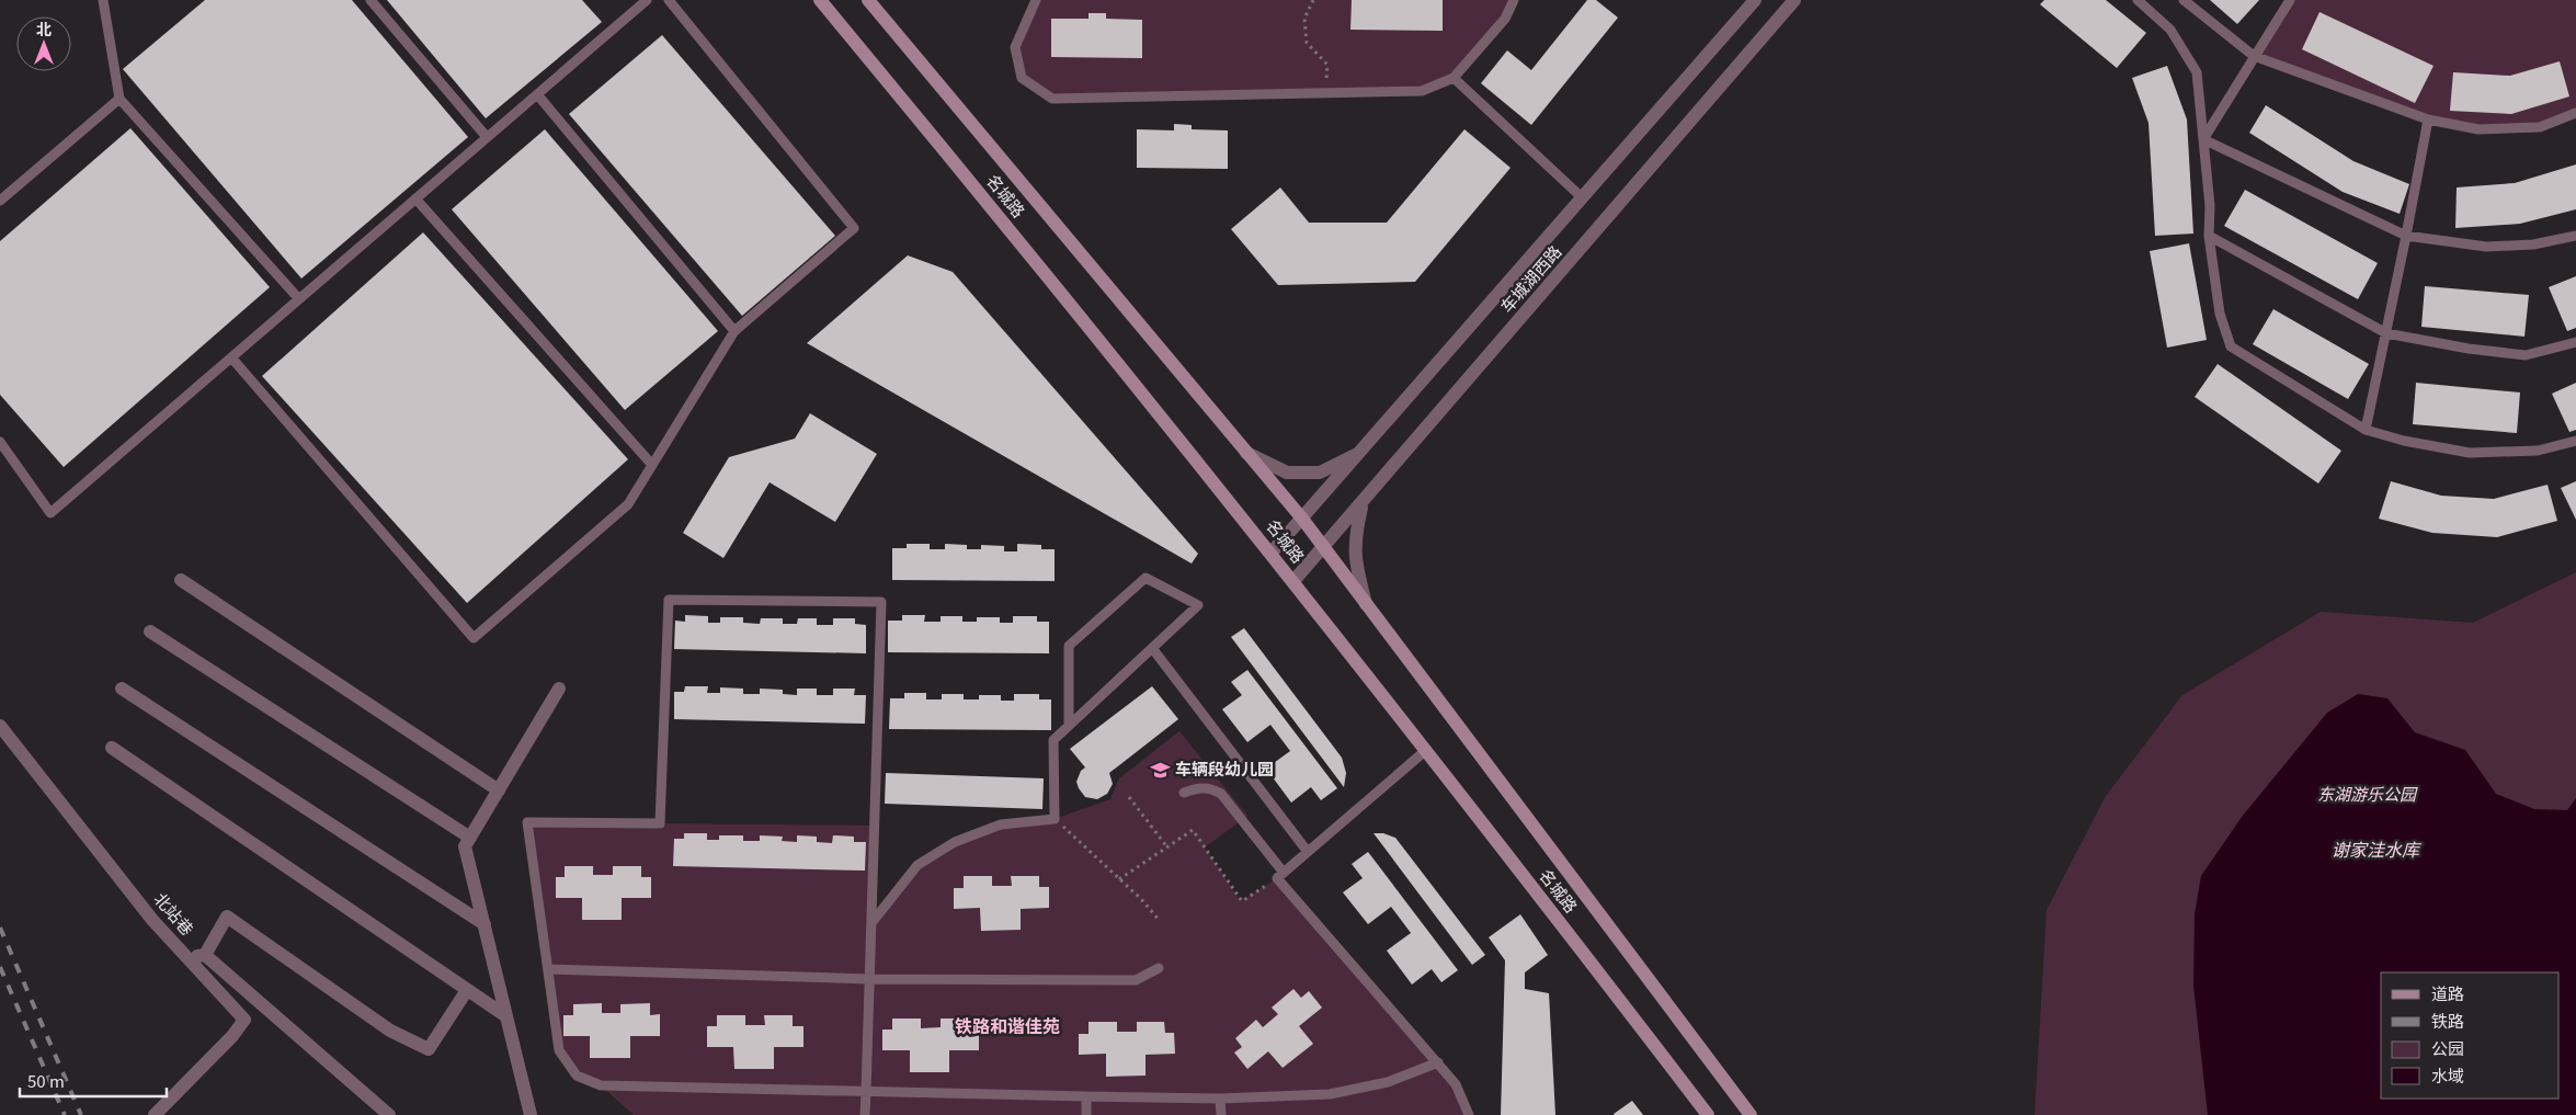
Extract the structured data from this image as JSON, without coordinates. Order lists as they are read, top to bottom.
{
  "streets": {
    "main road": ["名城路"],
    "street": ["车城湖西路", "北站巷"]
  },
  "crossings": [
    ["名城路", "车城湖西路"]
  ],
  "districts": ["铁路和谐佳苑"],
  "water": ["谢家洼水库"],
  "parks": ["东湖游乐公园"],
  "places": {
    "school or university": ["车辆段幼儿园"]
  },
  "legend": [
    "道路",
    "铁路",
    "公园",
    "水域"
  ],
  "scale_bar": "50 m",
  "north": "top"
}
